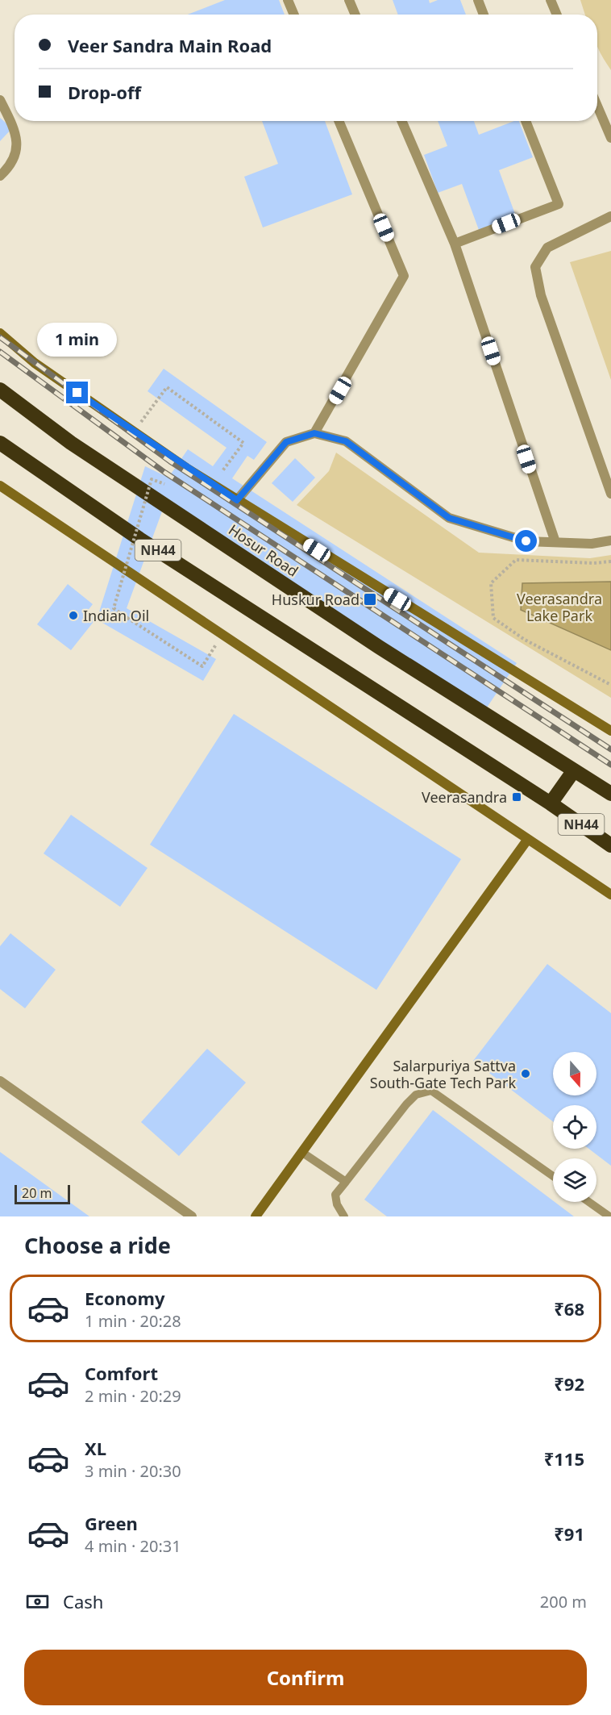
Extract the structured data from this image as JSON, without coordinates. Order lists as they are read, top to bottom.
{
  "streets": {
    "highway": ["NH44", "Hosur Road"]
  },
  "parks": ["Veerasandra Lake Park"],
  "places": {
    "transit": ["Huskur Road", "Veerasandra"],
    "other": ["Indian Oil", "Salarpuriya Sattva South-Gate Tech Park"]
  },
  "scale_bar": "20 m",
  "north": "bottom",
  "page": {
    "banner": ["Veer Sandra Main Road", "Drop-off"],
    "bubble": "1 min",
    "scale": "20 m",
    "heading": "Choose a ride",
    "list": [
      {
        "name": "Economy",
        "note": "1 min · 20:28",
        "value": "₹68"
      },
      {
        "name": "Comfort",
        "note": "2 min · 20:29",
        "value": "₹92"
      },
      {
        "name": "XL",
        "note": "3 min · 20:30",
        "value": "₹115"
      },
      {
        "name": "Green",
        "note": "4 min · 20:31",
        "value": "₹91"
      }
    ],
    "pay": ["Cash", "200 m"],
    "buttons": "Confirm"
  }
}
